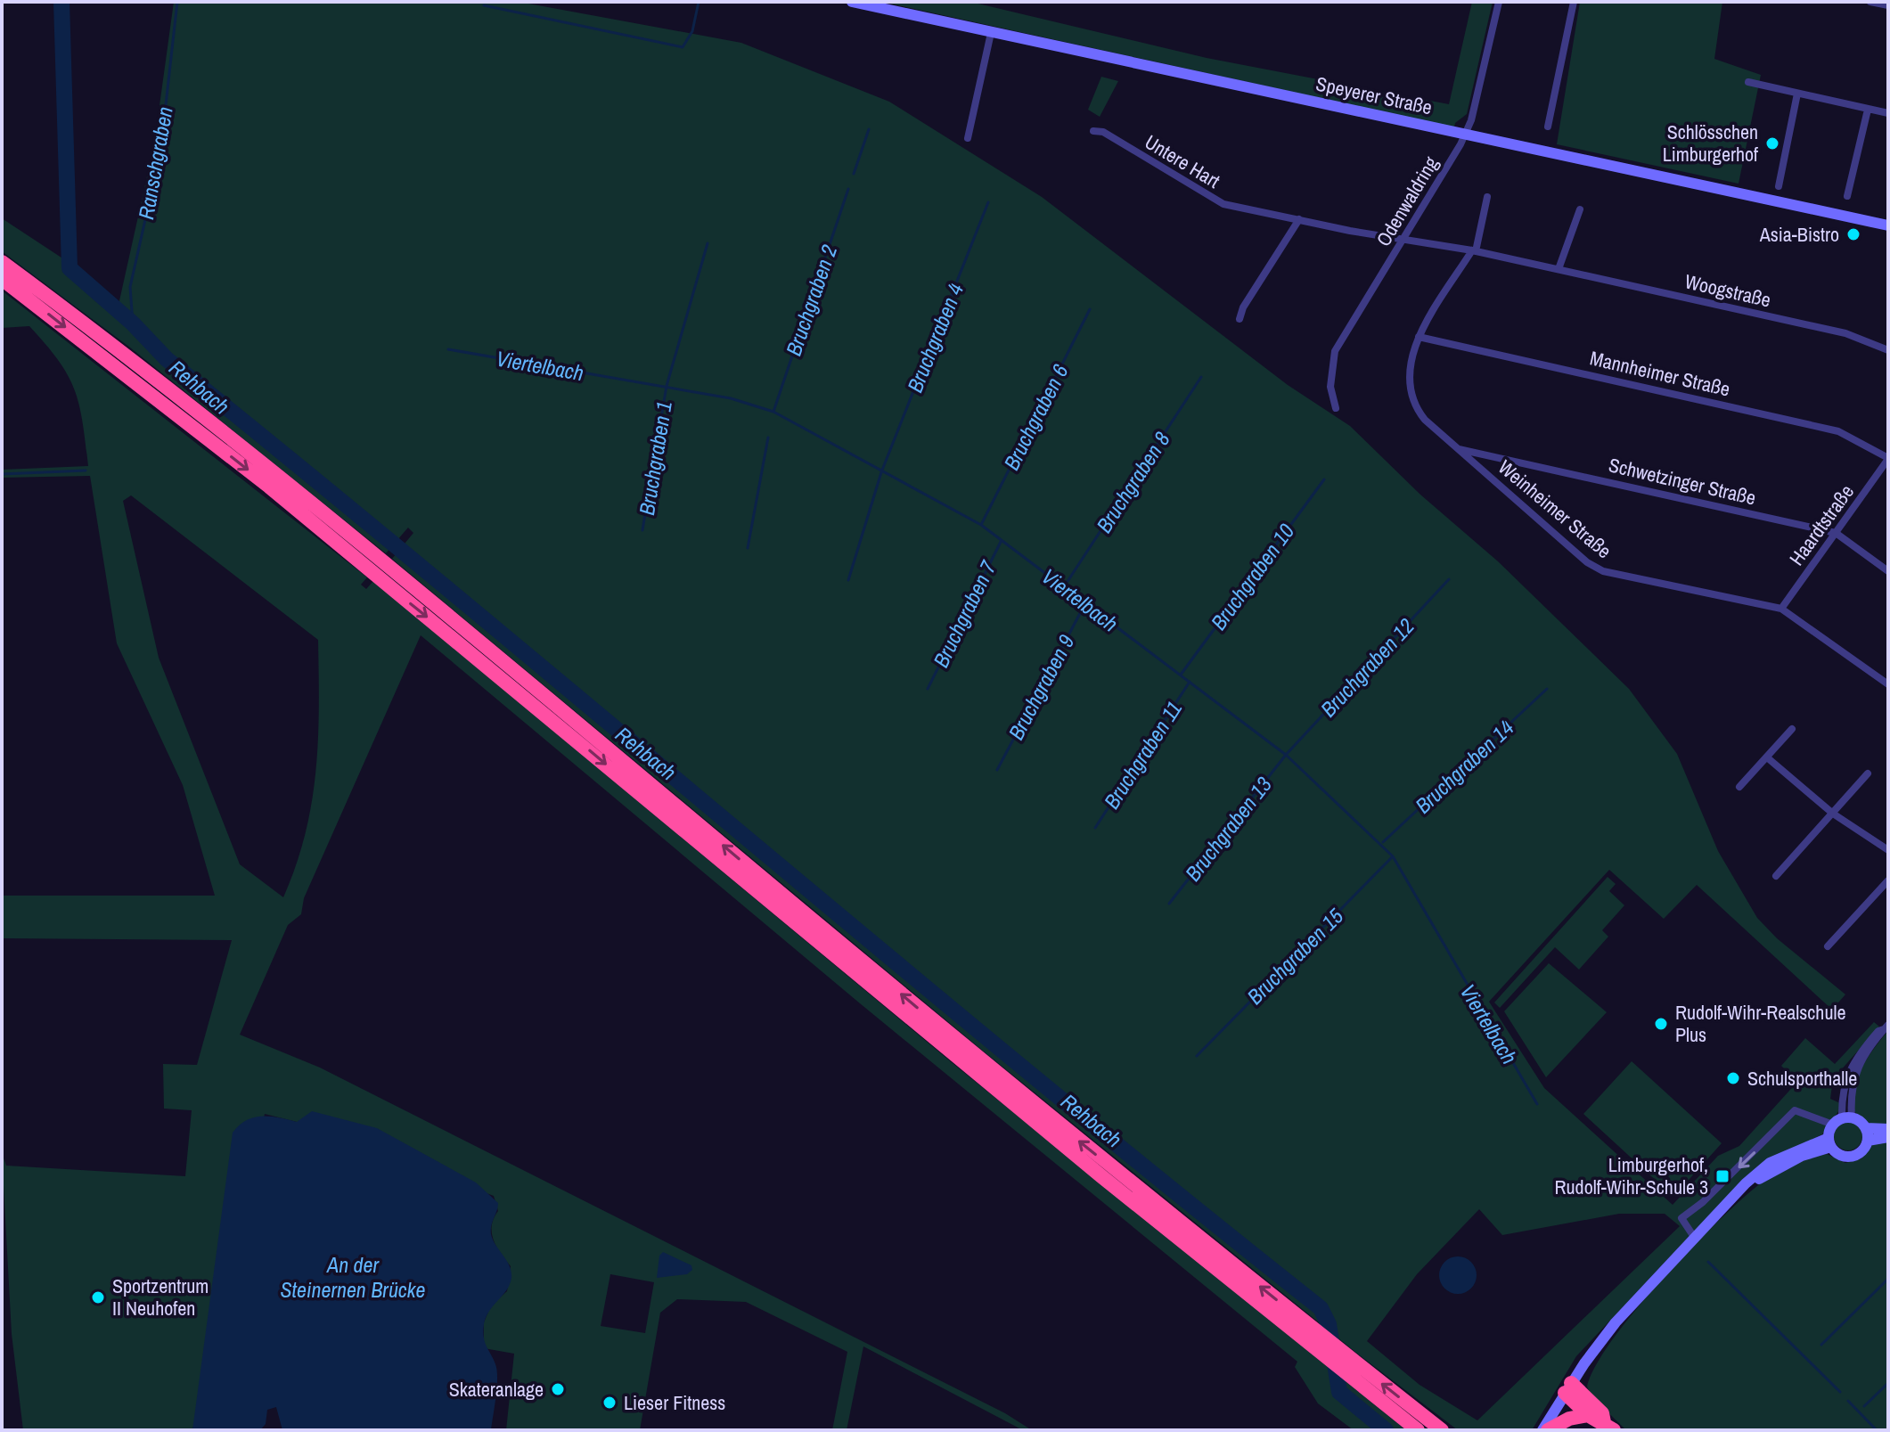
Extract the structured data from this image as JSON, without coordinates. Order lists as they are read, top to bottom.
{
  "streets": {
    "street": [
      "Speyerer Straße",
      "Untere Hart",
      "Odenwaldring",
      "Woogstraße",
      "Mannheimer Straße",
      "Schwetzinger Straße",
      "Weinheimer Straße",
      "Haardtstraße"
    ]
  },
  "crossings": [
    ["Speyerer Straße", "Odenwaldring"],
    ["Untere Hart", "Odenwaldring"],
    ["Untere Hart", "Woogstraße"],
    ["Odenwaldring", "Woogstraße"],
    ["Woogstraße", "Weinheimer Straße"],
    ["Mannheimer Straße", "Weinheimer Straße"],
    ["Mannheimer Straße", "Haardtstraße"],
    ["Schwetzinger Straße", "Weinheimer Straße"],
    ["Schwetzinger Straße", "Haardtstraße"],
    ["Weinheimer Straße", "Haardtstraße"]
  ],
  "water": [
    "Ranschgraben",
    "Bruchgraben 2",
    "Bruchgraben 4",
    "Viertelbach",
    "Rehbach",
    "Bruchgraben 6",
    "Bruchgraben 1",
    "Bruchgraben 8",
    "Bruchgraben 10",
    "Bruchgraben 7",
    "Bruchgraben 12",
    "Bruchgraben 9",
    "Bruchgraben 11",
    "Bruchgraben 14",
    "Bruchgraben 13",
    "Bruchgraben 15",
    "An der Steinernen Brücke"
  ],
  "places": {
    "other": [
      "Schlösschen Limburgerhof",
      "Asia-Bistro",
      "Rudolf-Wihr-Realschule Plus",
      "Schulsporthalle",
      "Sportzentrum II Neuhofen",
      "Skateranlage",
      "Lieser Fitness"
    ],
    "transit": ["Limburgerhof, Rudolf-Wihr-Schule 3"]
  }
}
